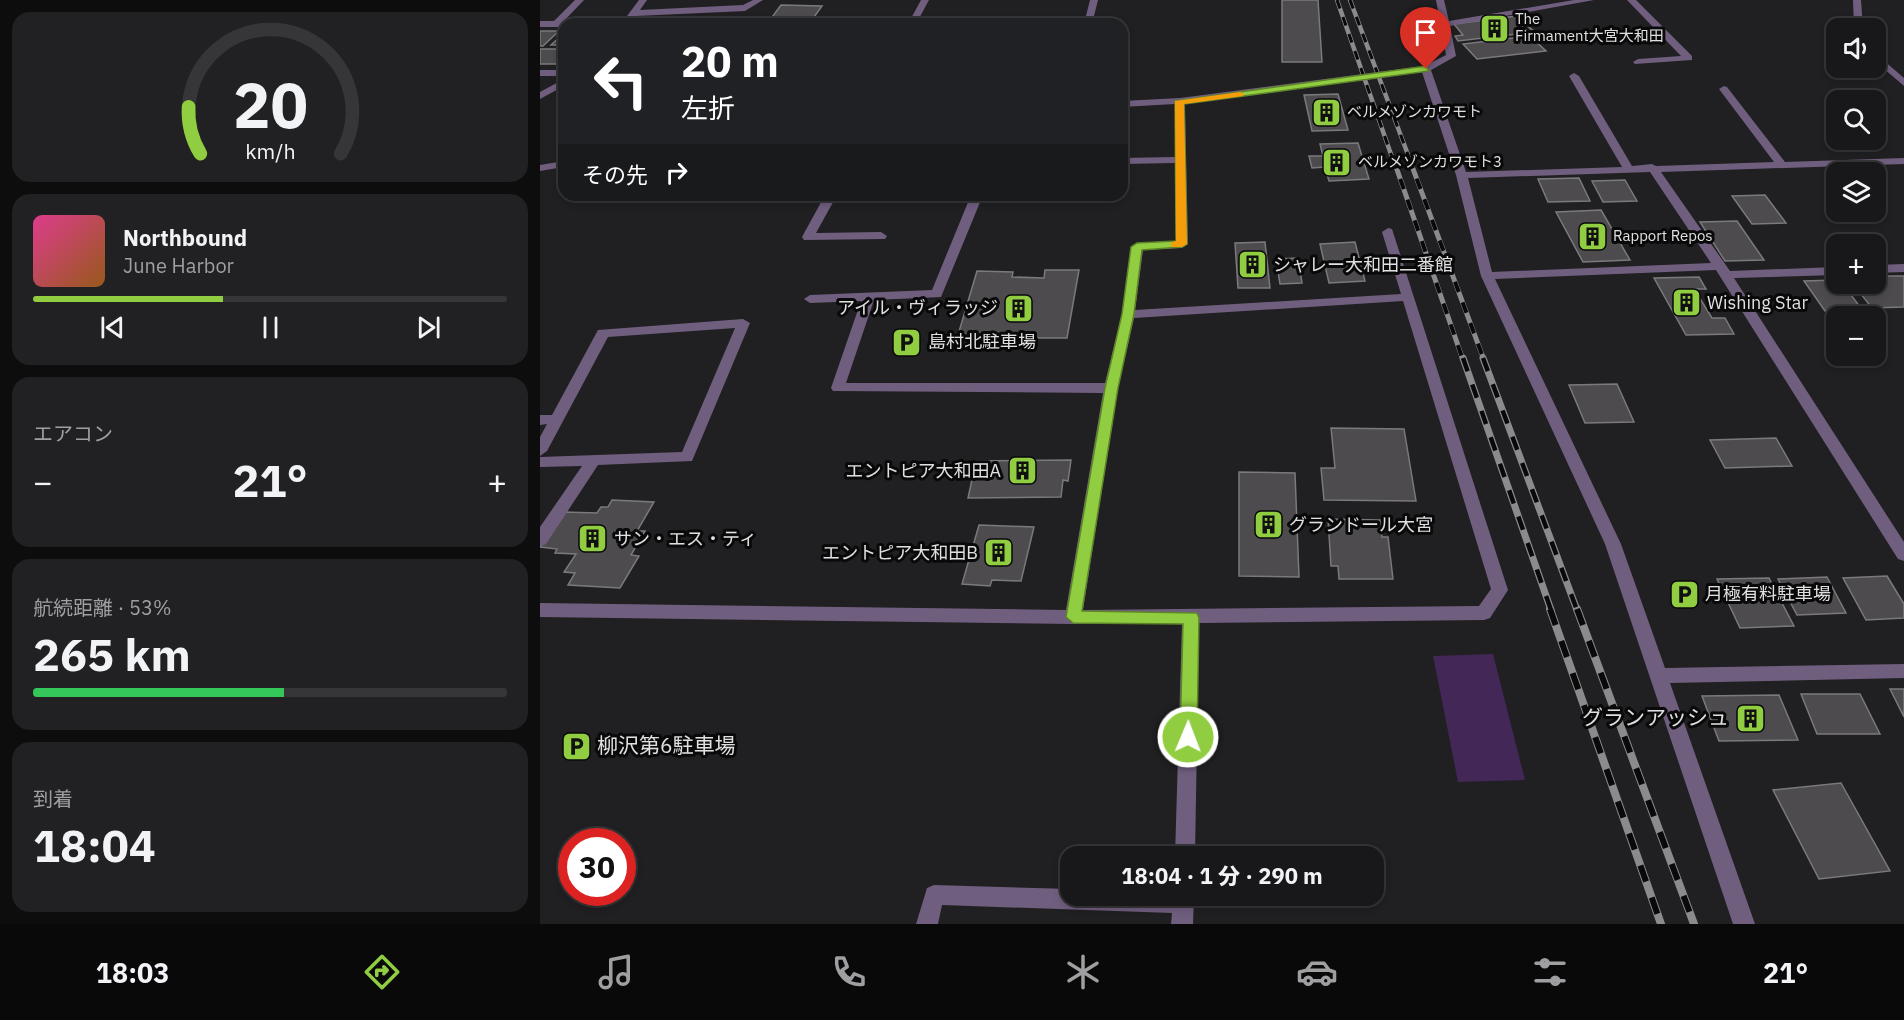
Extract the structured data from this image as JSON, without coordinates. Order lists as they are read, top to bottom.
{
  "places": {
    "building": [
      "The Firmament大宮大和田",
      "ベルメゾンカワモト",
      "ベルメゾンカワモト3",
      "Rapport Repos",
      "シャレー大和田二番館",
      "Wishing Star",
      "アイル・ヴィラッジ",
      "エントピア大和田A",
      "グランドール大宮",
      "サン・エス・ティ",
      "エントピア大和田B",
      "グランアッシュ"
    ],
    "parking": ["島村北駐車場", "月極有料駐車場", "柳沢第6駐車場"]
  },
  "page": {
    "map_buttons": ["+", "−"],
    "turn": ["20 m", "左折"],
    "then": "その先",
    "song": ["Northbound", "June Harbor"],
    "tile": [
      "エアコン",
      ["航続距離 · 53%", "265 km"],
      ["到着", "18:04"]
    ],
    "heat": ["−", "21°", "+"],
    "limit": "30",
    "trip": "18:04 · 1 分 · 290 m",
    "tabs": ["18:03", "21°"],
    "gauge": ["20", "km/h"]
  }
}
